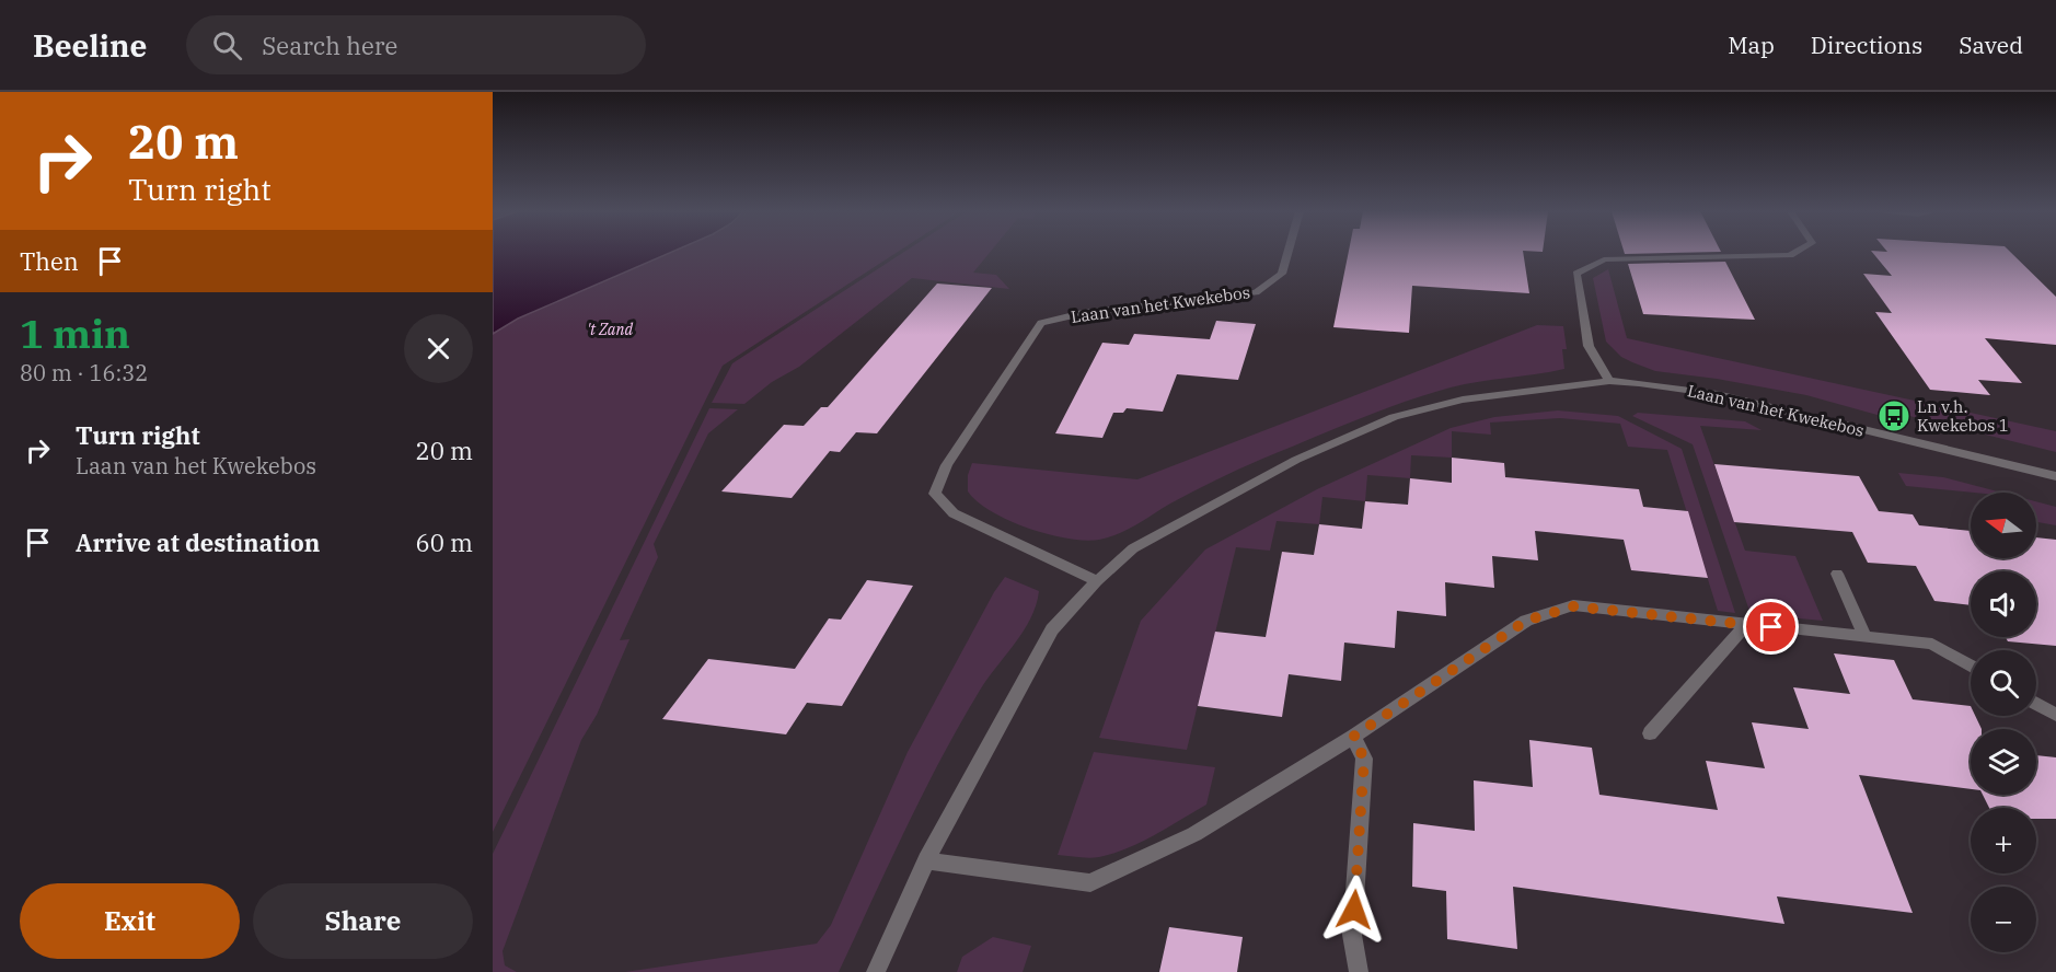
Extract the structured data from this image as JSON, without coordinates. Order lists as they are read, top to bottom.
{
  "streets": {
    "street": ["Laan van het Kwekebos"]
  },
  "parks": ["'t Zand"],
  "places": {
    "bus stop": ["Ln v.h. Kwekebos 1"]
  },
  "north": "left",
  "page": {
    "header": "Beeline",
    "search": "Search here",
    "nav": ["Map", "Directions", "Saved"],
    "turn": ["20 m", "Turn right"],
    "then": "Then",
    "heading": ["1 min", "80 m · 16:32"],
    "list": [
      {
        "name": "Turn right",
        "note": "Laan van het Kwekebos",
        "value": "20 m"
      },
      {
        "name": "Arrive at destination",
        "value": "60 m"
      }
    ],
    "map_buttons": ["+", "−"],
    "buttons": ["Exit", "Share"]
  }
}
